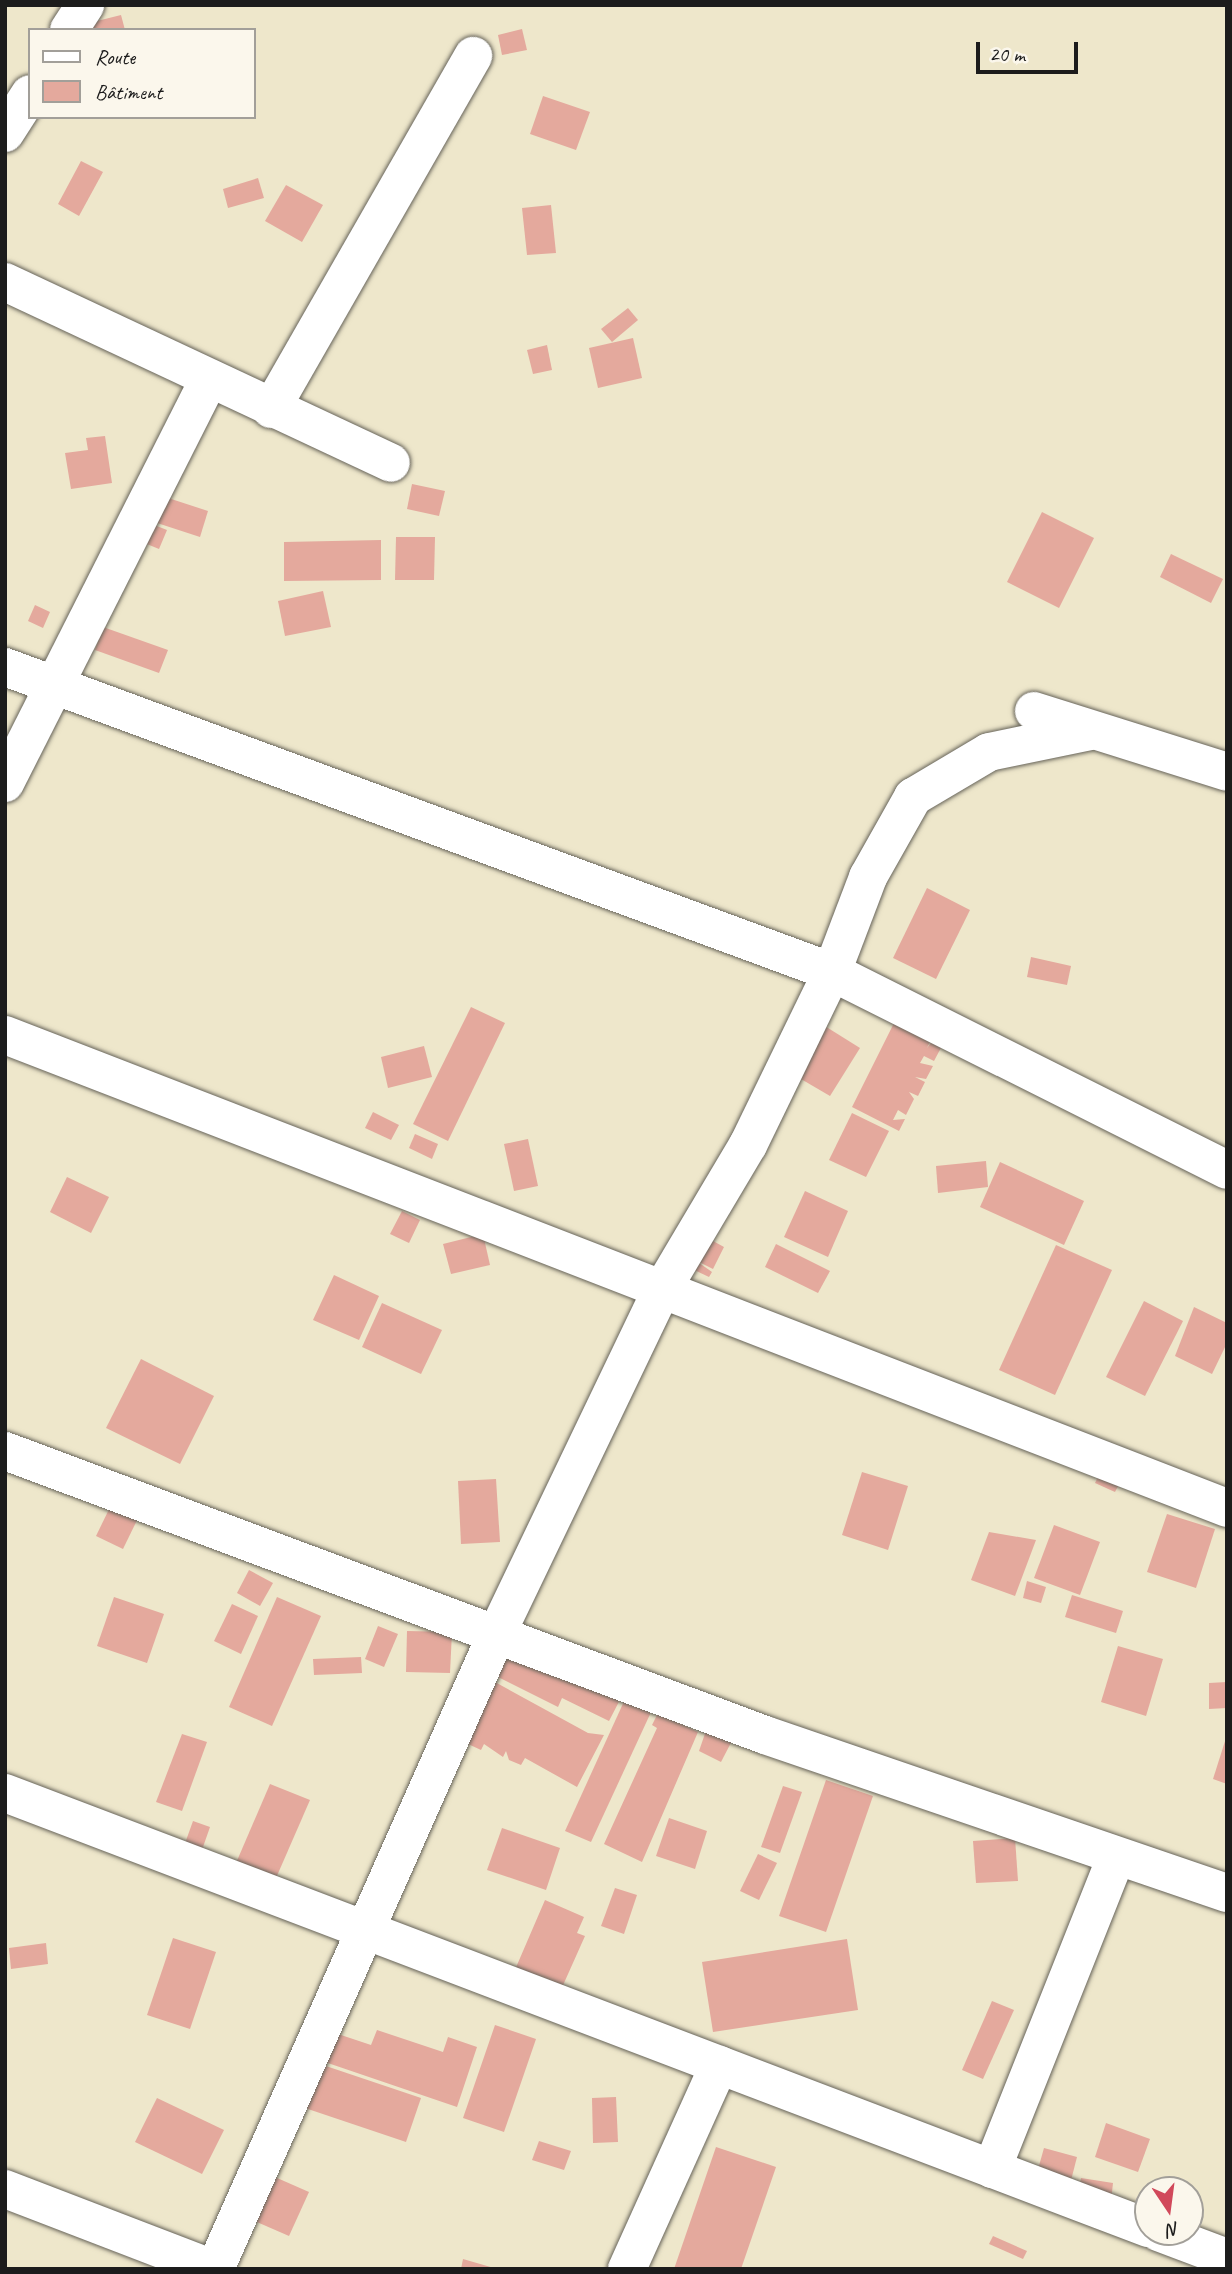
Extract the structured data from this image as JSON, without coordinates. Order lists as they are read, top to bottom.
{
  "legend": ["Route", "Bâtiment"],
  "scale_bar": "20 m",
  "north": "bottom"
}
